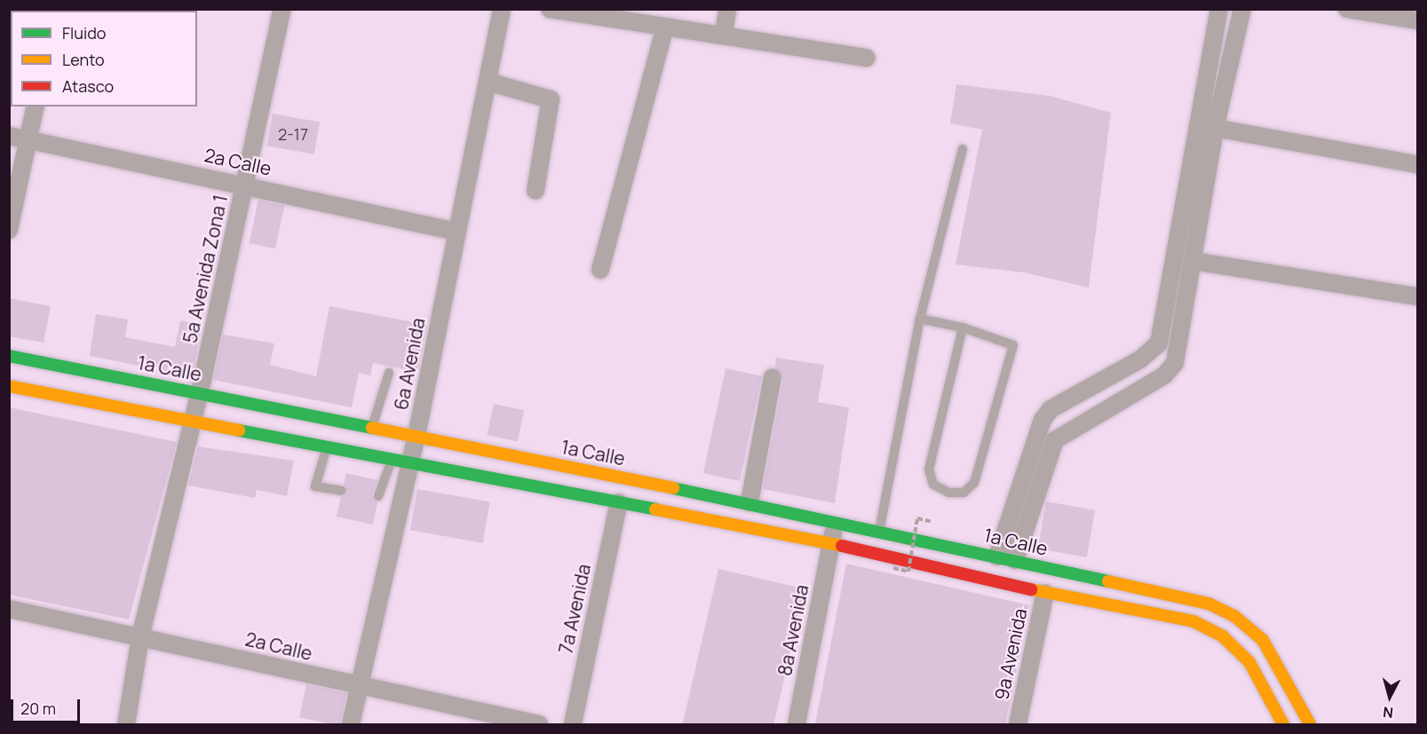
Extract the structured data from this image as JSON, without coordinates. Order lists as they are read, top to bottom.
{
  "streets": {
    "main road": ["1a Calle"],
    "street": [
      "2a Calle",
      "5a Avenida Zona 1",
      "6a Avenida",
      "7a Avenida",
      "8a Avenida",
      "9a Avenida"
    ]
  },
  "crossings": [
    ["2a Calle", "5a Avenida Zona 1"],
    ["2a Calle", "6a Avenida"],
    ["5a Avenida Zona 1", "1a Calle"],
    ["6a Avenida", "1a Calle"],
    ["1a Calle", "8a Avenida"]
  ],
  "house_numbers": ["2-17"],
  "legend": ["Fluido", "Lento", "Atasco"],
  "scale_bar": "20 m",
  "north": "bottom"
}
